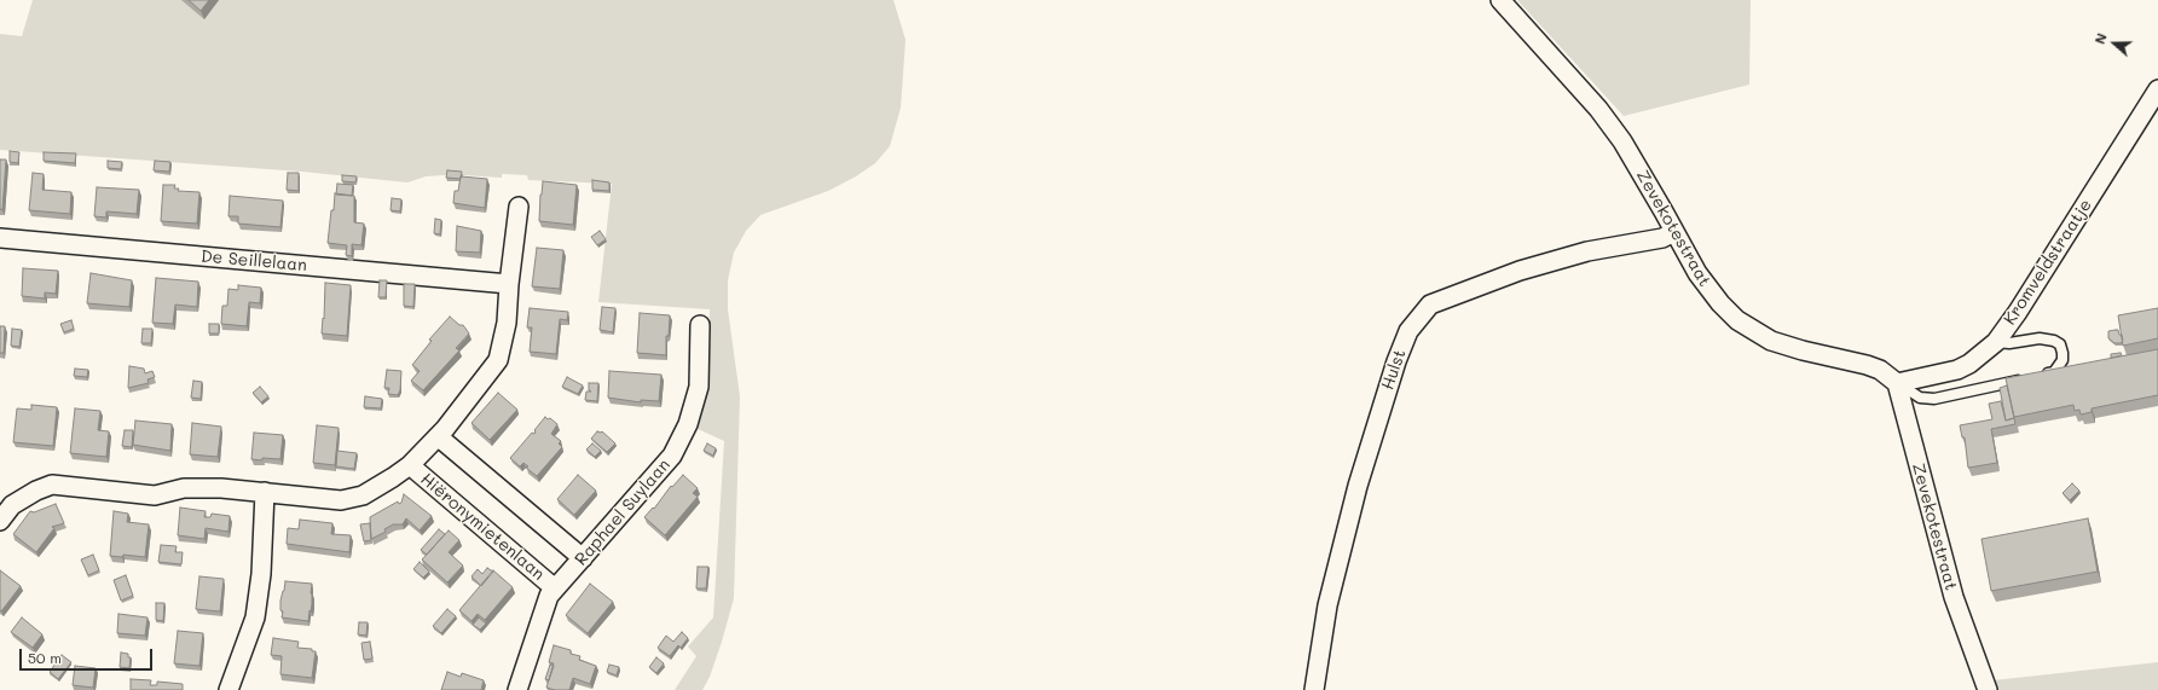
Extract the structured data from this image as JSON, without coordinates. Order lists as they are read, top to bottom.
{
  "streets": {
    "street": [
      "Zevekotestraat",
      "De Seillelaan",
      "Kromveldstraatje",
      "Hulst",
      "Raphael Suylaan",
      "Hiëronymietenlaan"
    ]
  },
  "crossings": [
    ["Zevekotestraat", "Kromveldstraatje"],
    ["Zevekotestraat", "Hulst"],
    ["Raphael Suylaan", "Hiëronymietenlaan"]
  ],
  "scale_bar": "50 m",
  "north": "left"
}
